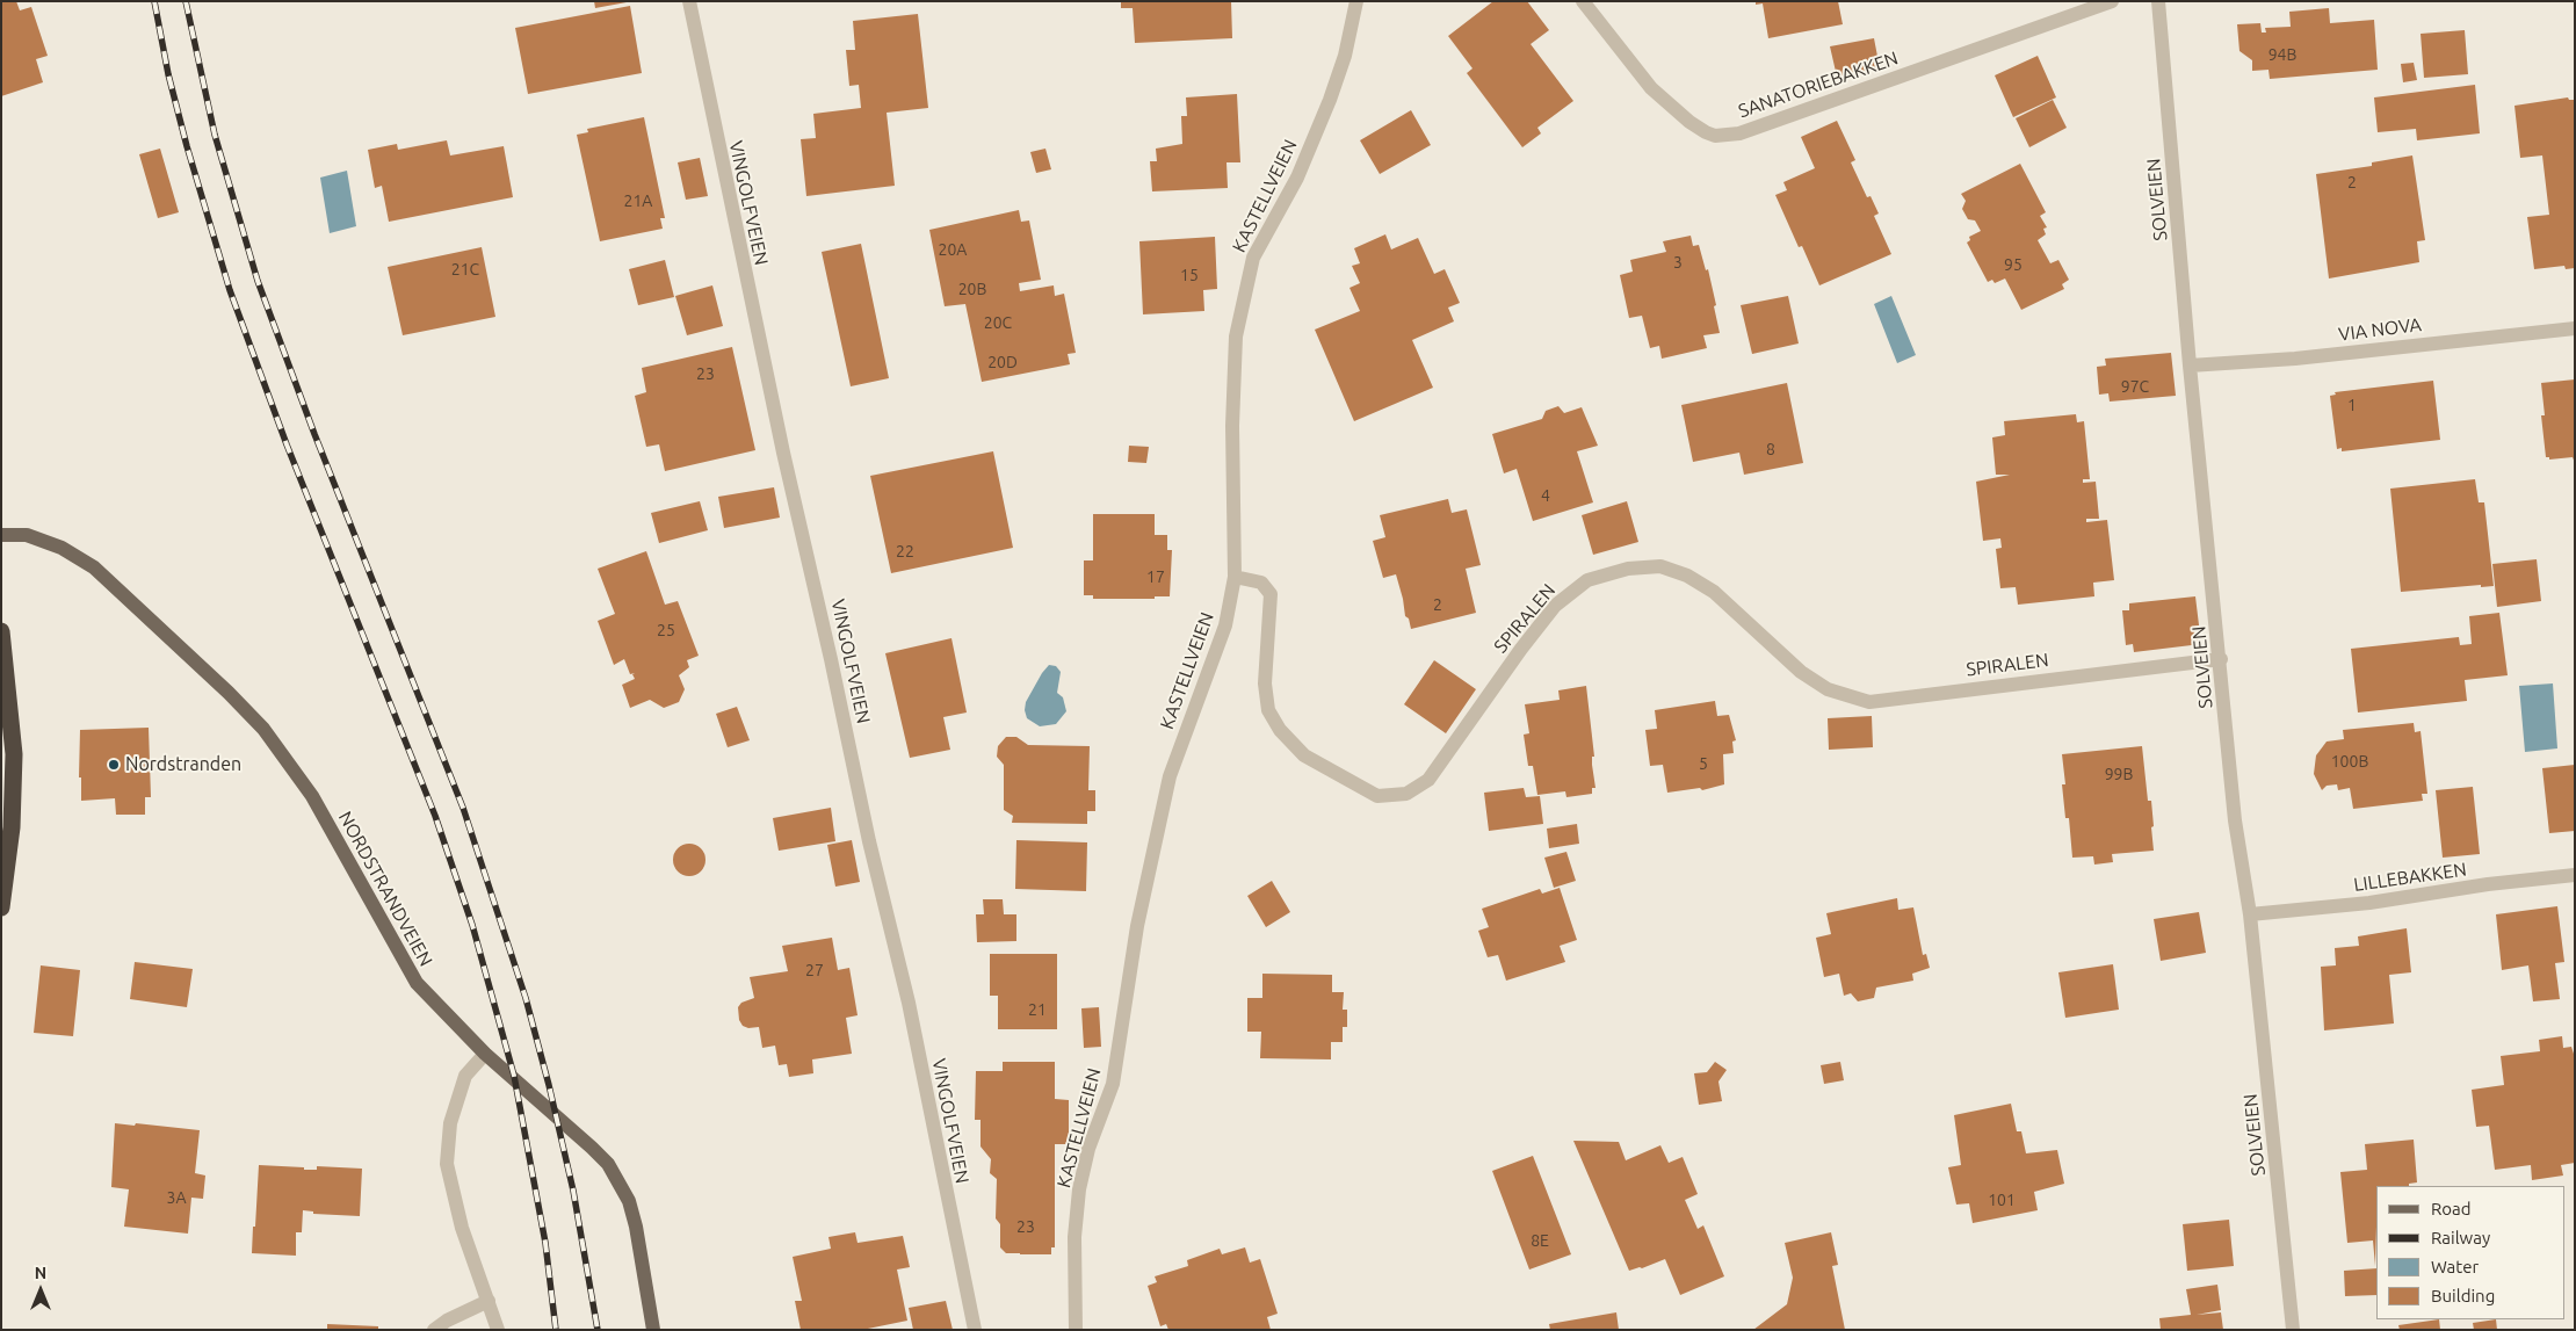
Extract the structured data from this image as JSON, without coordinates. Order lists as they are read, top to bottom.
{
  "streets": {
    "main road": ["NORDSTRANDVEIEN"],
    "street": [
      "SANATORIEBAKKEN",
      "KASTELLVEIEN",
      "SOLVEIEN",
      "VINGOLFVEIEN",
      "VIA NOVA",
      "SPIRALEN",
      "LILLEBAKKEN"
    ]
  },
  "crossings": [
    ["KASTELLVEIEN", "SPIRALEN"],
    ["SOLVEIEN", "VIA NOVA"],
    ["SOLVEIEN", "SPIRALEN"],
    ["SOLVEIEN", "LILLEBAKKEN"]
  ],
  "places": ["Nordstranden"],
  "house_numbers": [
    "94B",
    "2",
    "21A",
    "20A",
    "3",
    "95",
    "21C",
    "15",
    "20B",
    "20C",
    "20D",
    "23",
    "97C",
    "1",
    "8",
    "4",
    "22",
    "17",
    "2",
    "25",
    "100B",
    "5",
    "99B",
    "27",
    "21",
    "3A",
    "101",
    "23",
    "8E"
  ],
  "legend": [
    "Road",
    "Railway",
    "Water",
    "Building"
  ],
  "north": "top"
}
